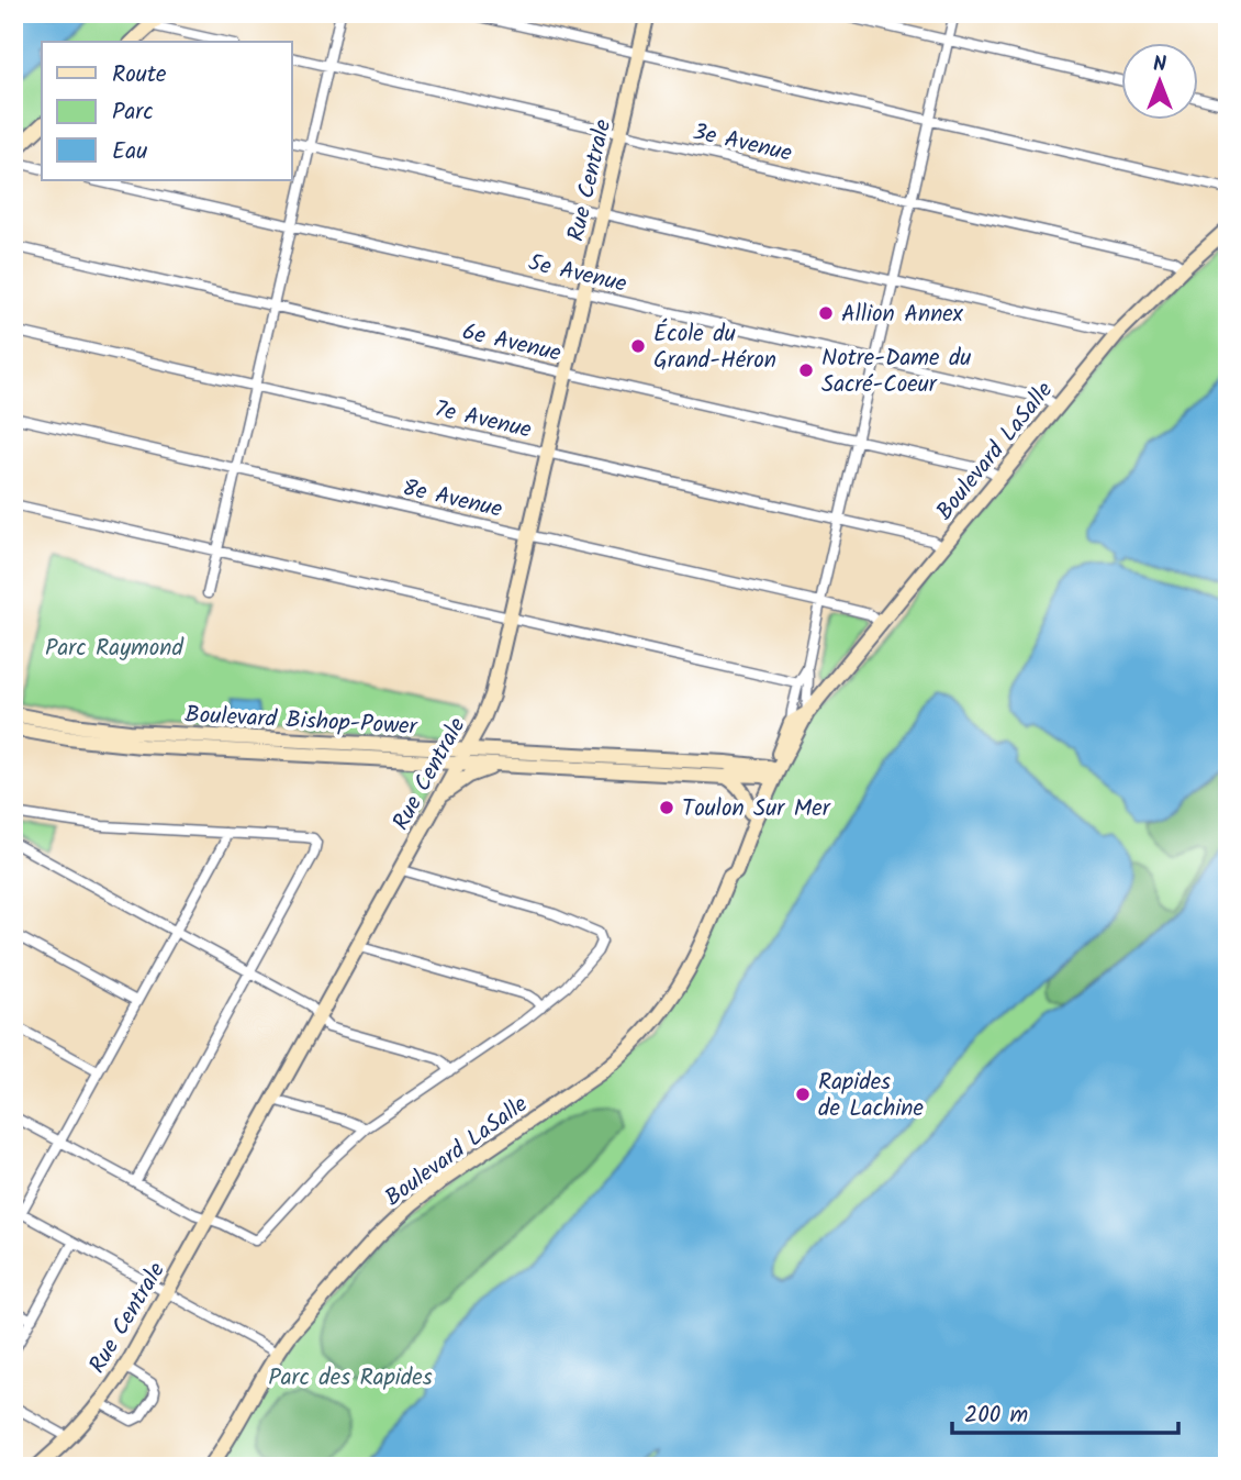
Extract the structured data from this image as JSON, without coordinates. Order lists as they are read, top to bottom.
{
  "streets": {
    "street": [
      "3e Avenue",
      "Rue Centrale",
      "5e Avenue",
      "6e Avenue",
      "7e Avenue",
      "Boulevard LaSalle",
      "8e Avenue",
      "Boulevard Bishop-Power"
    ]
  },
  "crossings": [
    ["3e Avenue", "Rue Centrale"],
    ["3e Avenue", "Boulevard LaSalle"],
    ["Rue Centrale", "5e Avenue"],
    ["Rue Centrale", "6e Avenue"],
    ["Rue Centrale", "7e Avenue"],
    ["Rue Centrale", "8e Avenue"],
    ["Rue Centrale", "Boulevard Bishop-Power"],
    ["5e Avenue", "Boulevard LaSalle"],
    ["6e Avenue", "Boulevard LaSalle"],
    ["7e Avenue", "Boulevard LaSalle"],
    ["Boulevard LaSalle", "8e Avenue"],
    ["Boulevard LaSalle", "Boulevard Bishop-Power"]
  ],
  "parks": ["Parc Raymond", "Parc des Rapides"],
  "places": [
    "Allion Annex",
    "École du Grand-Héron",
    "Notre-Dame du Sacré-Coeur",
    "Toulon Sur Mer",
    "Rapides de Lachine"
  ],
  "legend": ["Route", "Parc", "Eau"],
  "scale_bar": "200 m",
  "north": "top"
}
